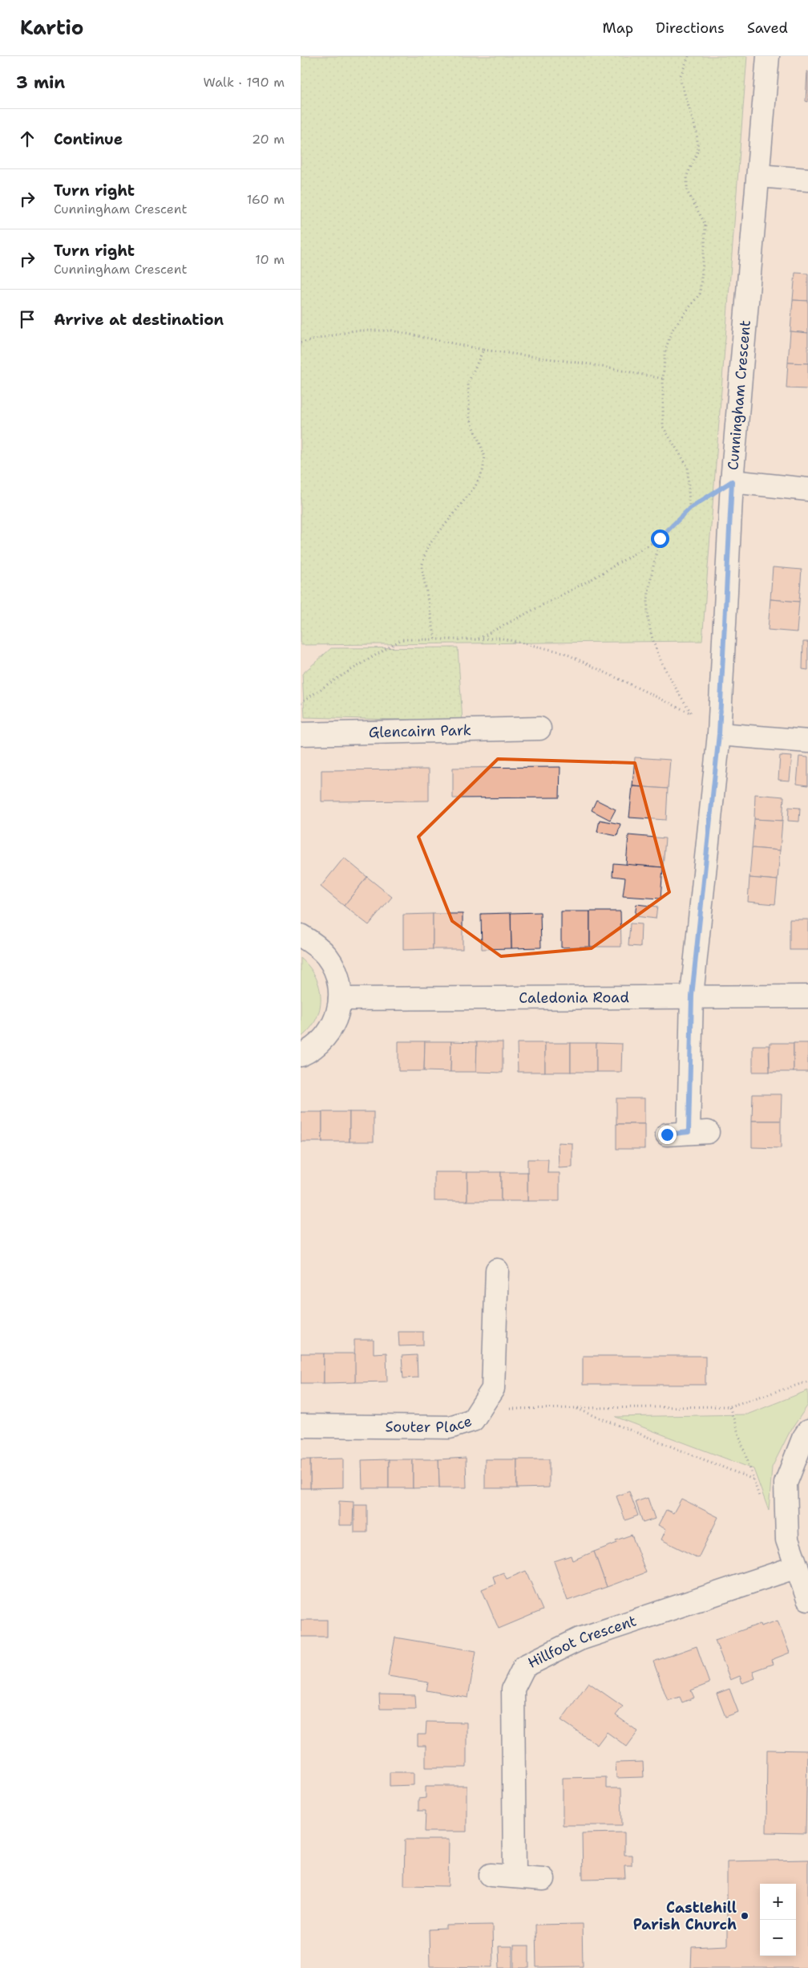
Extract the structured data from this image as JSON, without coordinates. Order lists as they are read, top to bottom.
{
  "streets": {
    "street": [
      "Cunningham Crescent",
      "Glencairn Park",
      "Caledonia Road",
      "Souter Place",
      "Hillfoot Crescent"
    ]
  },
  "crossings": [
    ["Cunningham Crescent", "Caledonia Road"]
  ],
  "places": ["Castlehill Parish Church"],
  "page": {
    "header": "Kartio",
    "nav": ["Map", "Directions", "Saved"],
    "heading": ["3 min", "Walk · 190 m"],
    "list": [
      ["Continue", "20 m"],
      ["Turn right", "Cunningham Crescent", "160 m"],
      ["Turn right", "Cunningham Crescent", "10 m"],
      "Arrive at destination"
    ],
    "map_buttons": ["+", "−"]
  }
}
